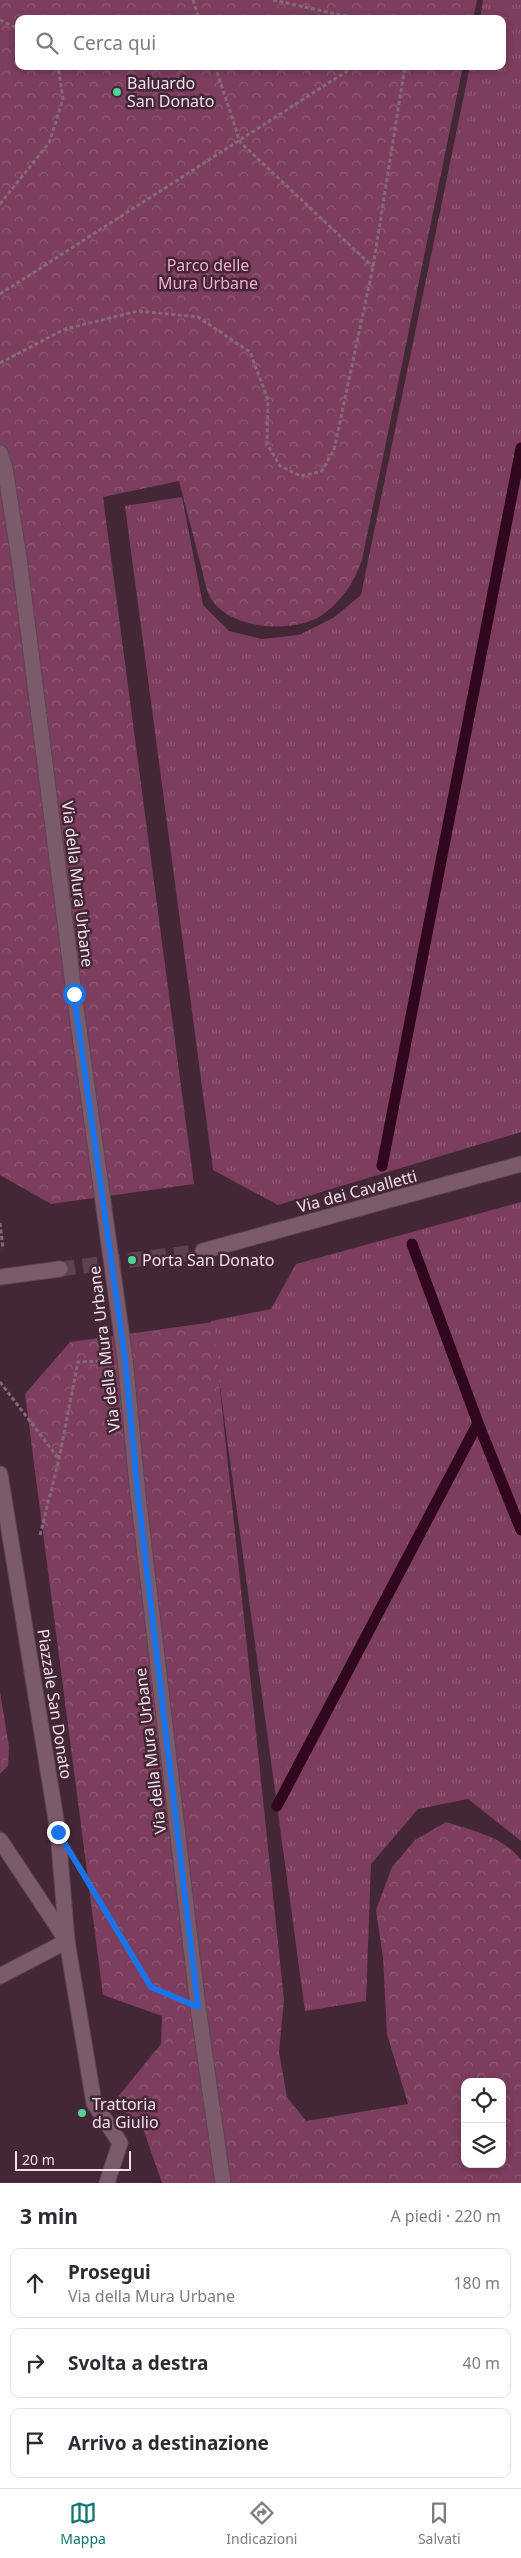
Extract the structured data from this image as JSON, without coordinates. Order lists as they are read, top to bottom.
{
  "streets": {
    "street": ["Via della Mura Urbane", "Via dei Cavalletti", "Piazzale San Donato"]
  },
  "parks": ["Parco delle Mura Urbane"],
  "places": ["Baluardo San Donato", "Porta San Donato", "Trattoria da Giulio"],
  "scale_bar": "20 m",
  "page": {
    "search": "Cerca qui",
    "scale": "20 m",
    "heading": ["3 min", "A piedi · 220 m"],
    "list": [
      ["Prosegui", "Via della Mura Urbane", "180 m"],
      ["Svolta a destra", "40 m"],
      "Arrivo a destinazione"
    ],
    "nav": ["Mappa", "Indicazioni", "Salvati"]
  }
}
